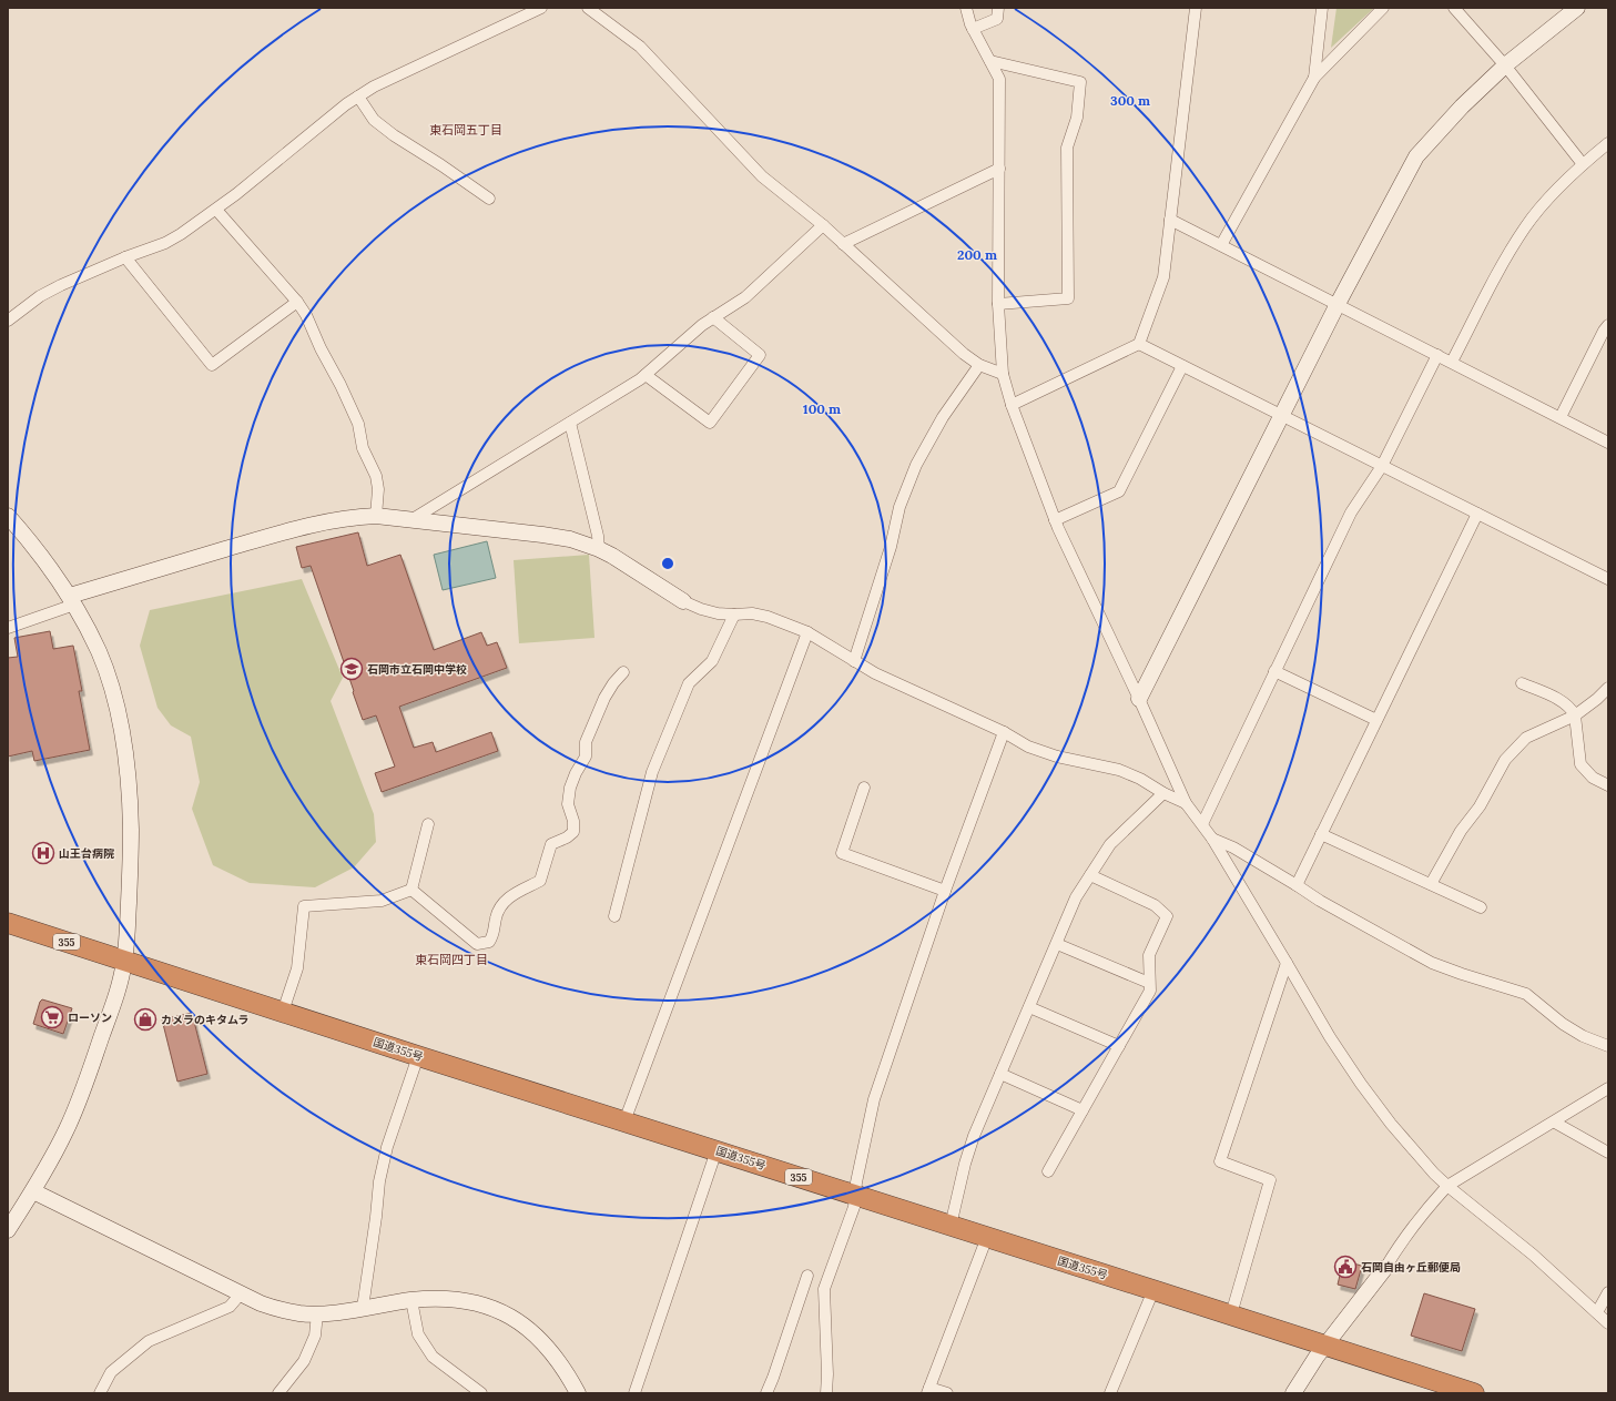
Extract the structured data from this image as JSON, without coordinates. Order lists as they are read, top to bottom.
{
  "streets": {
    "highway": ["355", "国道355号"]
  },
  "districts": ["東石岡五丁目", "東石岡四丁目"],
  "places": {
    "school or university": ["石岡市立石岡中学校"],
    "hospital": ["山王台病院"],
    "supermarket": ["ローソン"],
    "shop": ["カメラのキタムラ"],
    "public building": ["石岡自由ヶ丘郵便局"]
  },
  "rings": ["300 m", "200 m", "100 m"]
}
